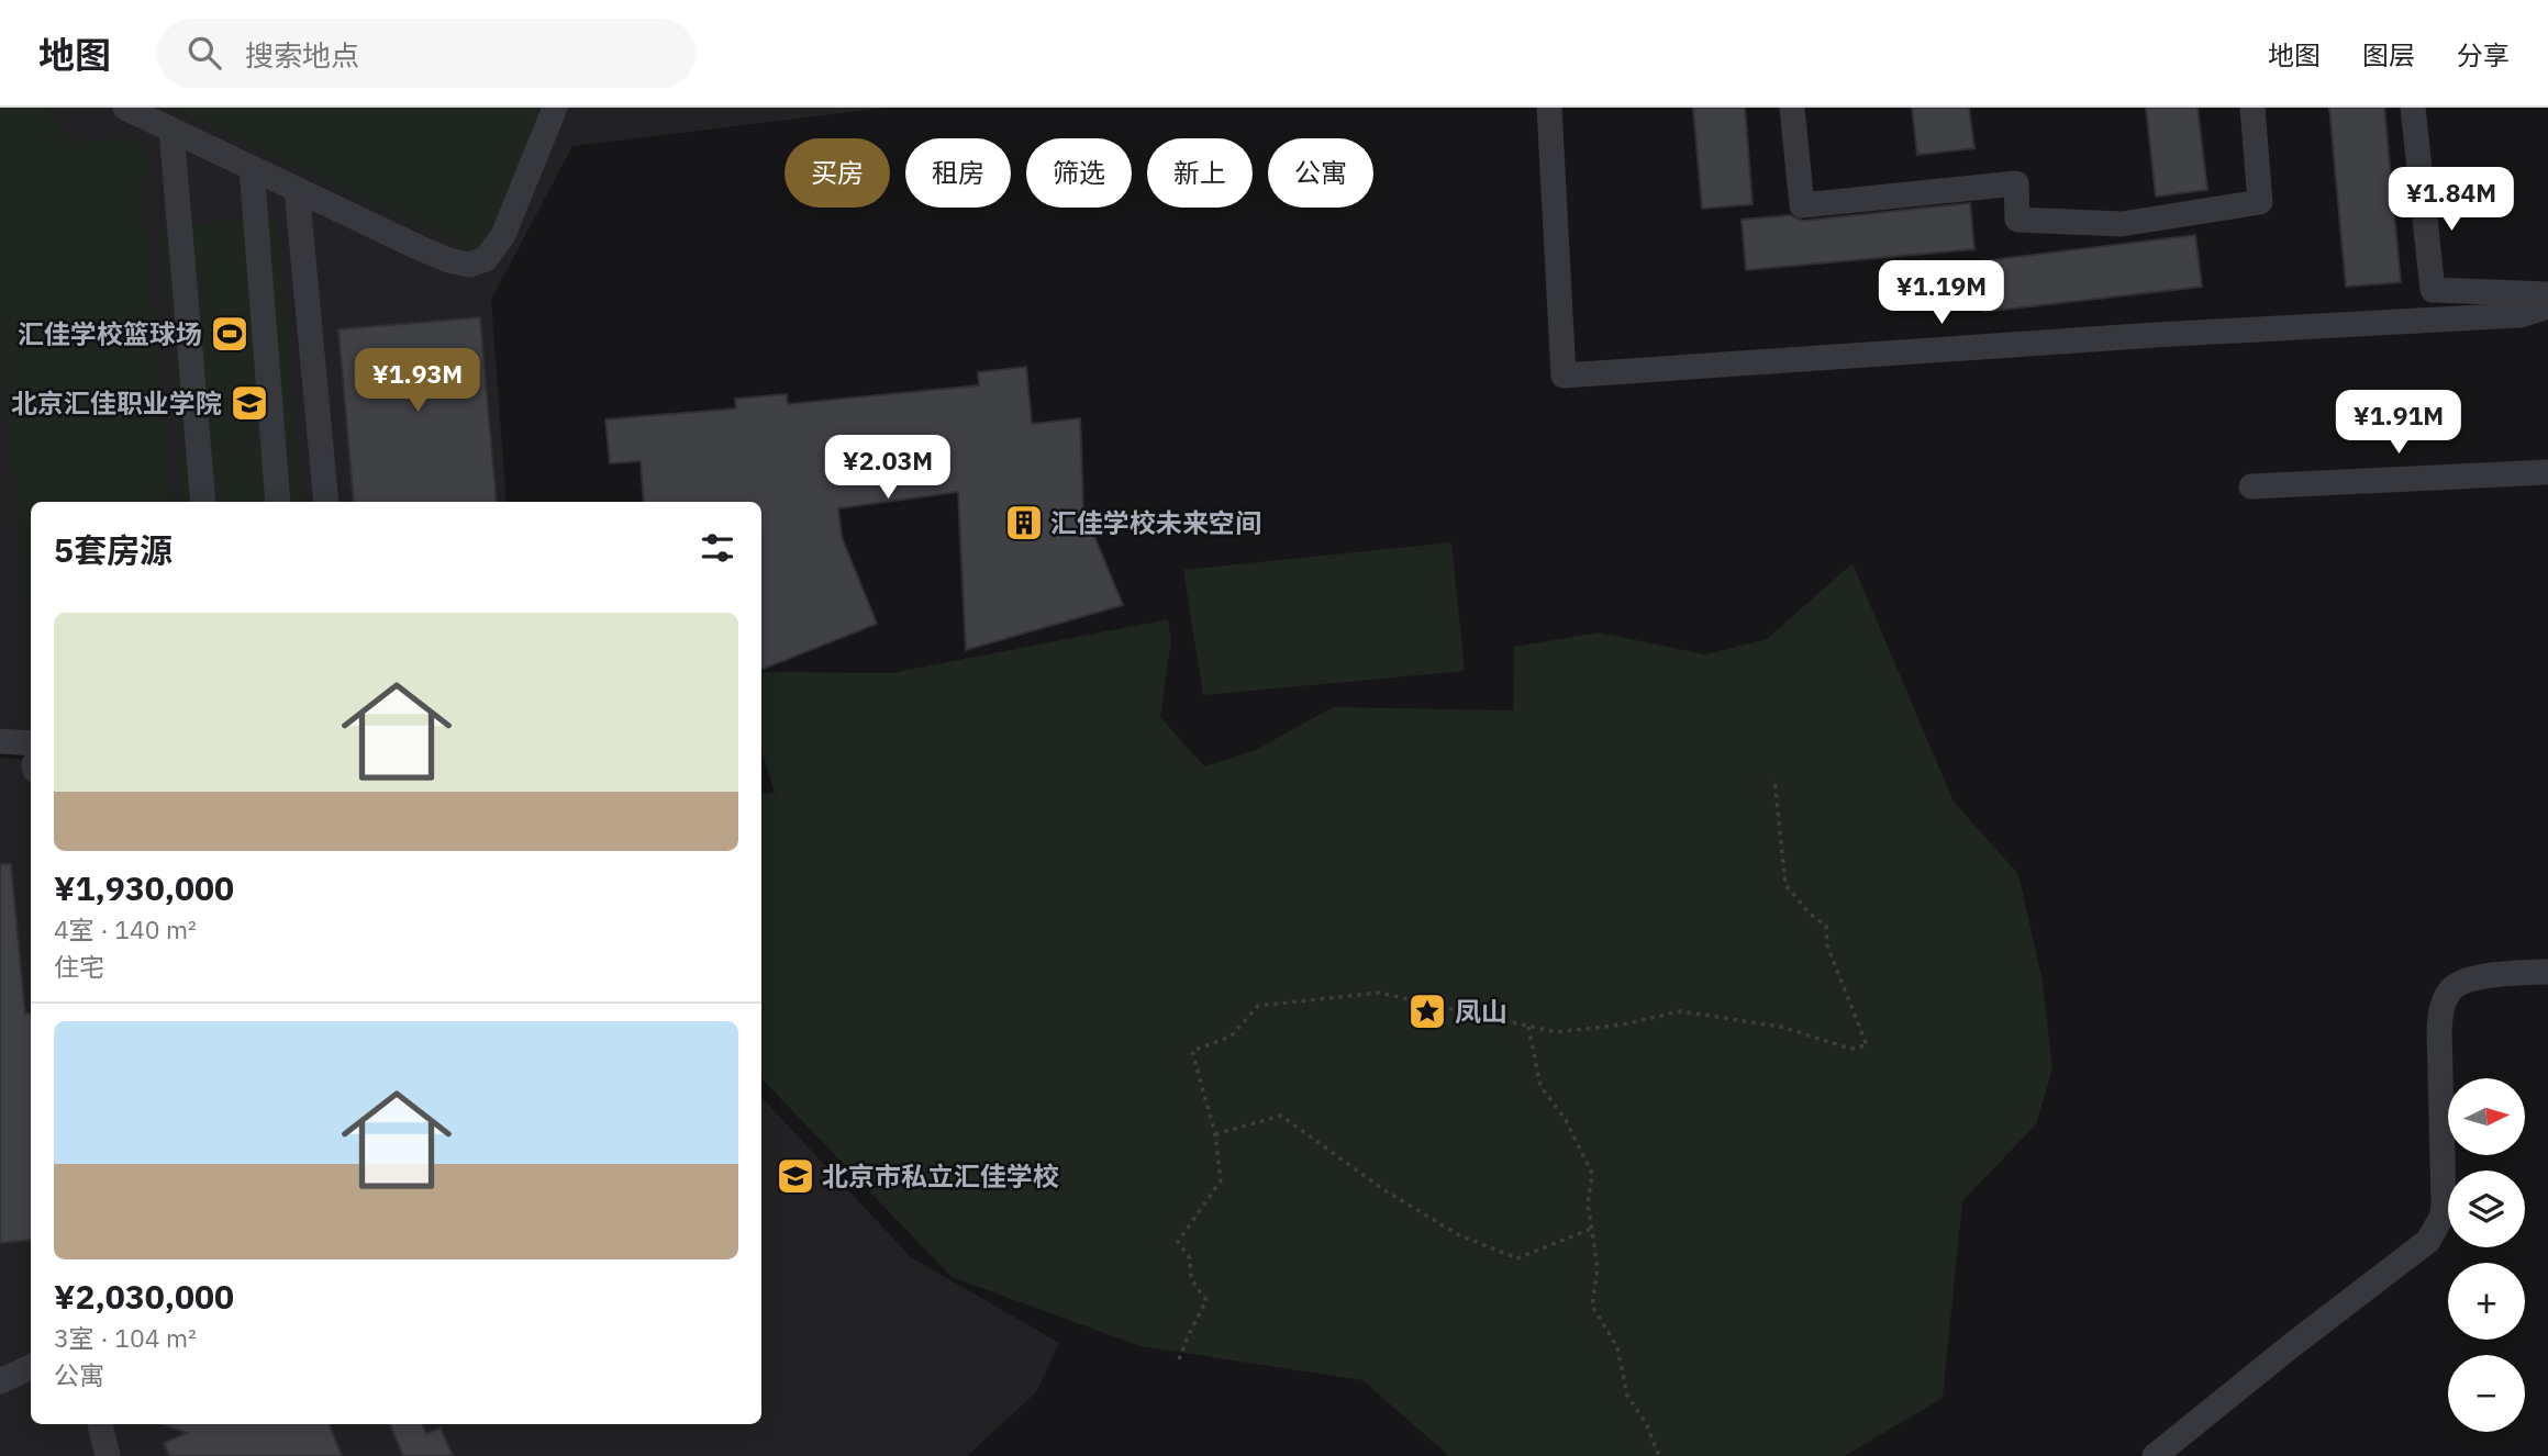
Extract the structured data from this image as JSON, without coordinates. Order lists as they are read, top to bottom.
{
  "places": {
    "sports": ["汇佳学校篮球场"],
    "school or university": ["北京汇佳职业学院", "北京市私立汇佳学校"],
    "building": ["汇佳学校未来空间"],
    "place": ["凤山"]
  },
  "north": "right",
  "page": {
    "header": "地图",
    "search": "搜索地点",
    "nav": ["地图", "图层", "分享"],
    "chip": [
      "买房",
      "租房",
      "筛选",
      "新上",
      "公寓"
    ],
    "price": [
      "¥1.84M",
      "¥1.19M",
      "¥1.93M",
      "¥1.91M",
      "¥2.03M"
    ],
    "heading": "5套房源",
    "list": [
      {
        "name": "¥1,930,000",
        "note": "4室 · 140 m² · 住宅"
      },
      {
        "name": "¥2,030,000",
        "note": "3室 · 104 m² · 公寓"
      }
    ],
    "map_buttons": ["+", "−"]
  }
}
